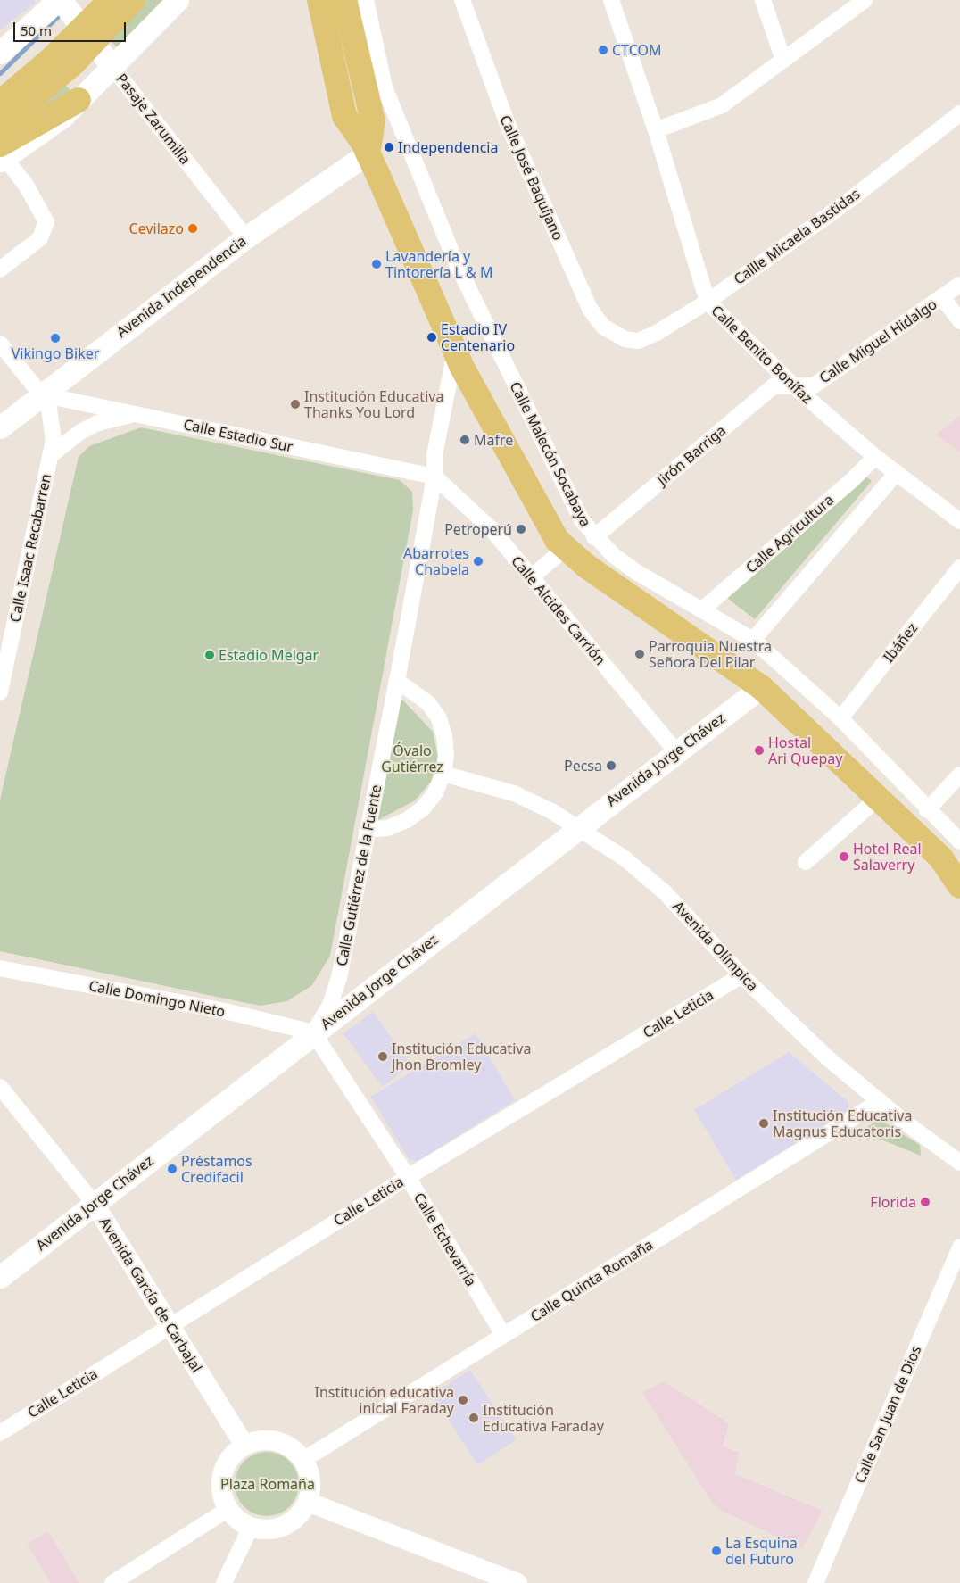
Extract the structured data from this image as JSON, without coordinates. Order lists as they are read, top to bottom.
{
  "streets": {
    "main road": ["Pasaje Zarumilla", "Avenida Independencia", "Avenida Jorge Chávez"],
    "street": [
      "Calle José Baquíjano",
      "Callle Micaela Bastidas",
      "Calle Miguel Hidalgo",
      "Calle Benito Bonifaz",
      "Calle Estadio Sur",
      "Calle Malecón Socabaya",
      "Jirón Barriga",
      "Calle Agricultura",
      "Calle Isaac Recabarren",
      "Calle Alcides Carrión",
      "Ibáñez",
      "Calle Gutiérrez de la Fuente",
      "Avenida Olímpica",
      "Calle Domingo Nieto",
      "Calle Leticia",
      "Calle Echevarría",
      "Calle Quinta Romaña",
      "Avenida García de Carbajal",
      "Calle San Juan de Dios"
    ]
  },
  "crossings": [
    ["Pasaje Zarumilla", "Avenida Independencia"],
    ["Calle José Baquíjano", "Callle Micaela Bastidas"],
    ["Callle Micaela Bastidas", "Calle Benito Bonifaz"],
    ["Avenida Independencia", "Calle Estadio Sur"],
    ["Avenida Independencia", "Calle Isaac Recabarren"],
    ["Calle Miguel Hidalgo", "Calle Benito Bonifaz"],
    ["Calle Miguel Hidalgo", "Jirón Barriga"],
    ["Calle Benito Bonifaz", "Jirón Barriga"],
    ["Calle Benito Bonifaz", "Calle Agricultura"],
    ["Calle Estadio Sur", "Calle Isaac Recabarren"],
    ["Calle Estadio Sur", "Calle Alcides Carrión"],
    ["Calle Estadio Sur", "Calle Gutiérrez de la Fuente"],
    ["Calle Malecón Socabaya", "Jirón Barriga"],
    ["Calle Malecón Socabaya", "Calle Agricultura"],
    ["Calle Malecón Socabaya", "Ibáñez"],
    ["Calle Alcides Carrión", "Avenida Jorge Chávez"],
    ["Calle Alcides Carrión", "Calle Gutiérrez de la Fuente"],
    ["Avenida Jorge Chávez", "Calle Gutiérrez de la Fuente"],
    ["Avenida Jorge Chávez", "Avenida Olímpica"],
    ["Avenida Jorge Chávez", "Calle Domingo Nieto"],
    ["Avenida Jorge Chávez", "Calle Echevarría"],
    ["Avenida Jorge Chávez", "Avenida García de Carbajal"],
    ["Calle Gutiérrez de la Fuente", "Calle Domingo Nieto"],
    ["Calle Gutiérrez de la Fuente", "Calle Echevarría"],
    ["Avenida Olímpica", "Calle Leticia"],
    ["Avenida Olímpica", "Calle Quinta Romaña"],
    ["Calle Domingo Nieto", "Calle Echevarría"],
    ["Calle Leticia", "Calle Echevarría"],
    ["Calle Leticia", "Avenida García de Carbajal"],
    ["Calle Echevarría", "Calle Quinta Romaña"],
    ["Calle Quinta Romaña", "Avenida García de Carbajal"]
  ],
  "parks": ["Óvalo Gutiérrez", "Plaza Romaña"],
  "places": [
    "CTCOM",
    "Independencia",
    "Cevilazo",
    "Lavandería y Tintorería L & M",
    "Estadio IV Centenario",
    "Vikingo Biker",
    "Institución Educativa Thanks You Lord",
    "Mafre",
    "Petroperú",
    "Abarrotes Chabela",
    "Parroquia Nuestra Señora Del Pilar",
    "Estadio Melgar",
    "Hostal Ari Quepay",
    "Pecsa",
    "Hotel Real Salaverry",
    "Institución Educativa Jhon Bromley",
    "Institución Educativa Magnus Educatoris",
    "Préstamos Credifacil",
    "Florida",
    "Institución educativa inicial Faraday",
    "Institución Educativa Faraday",
    "La Esquina del Futuro"
  ],
  "scale_bar": "50 m"
}
